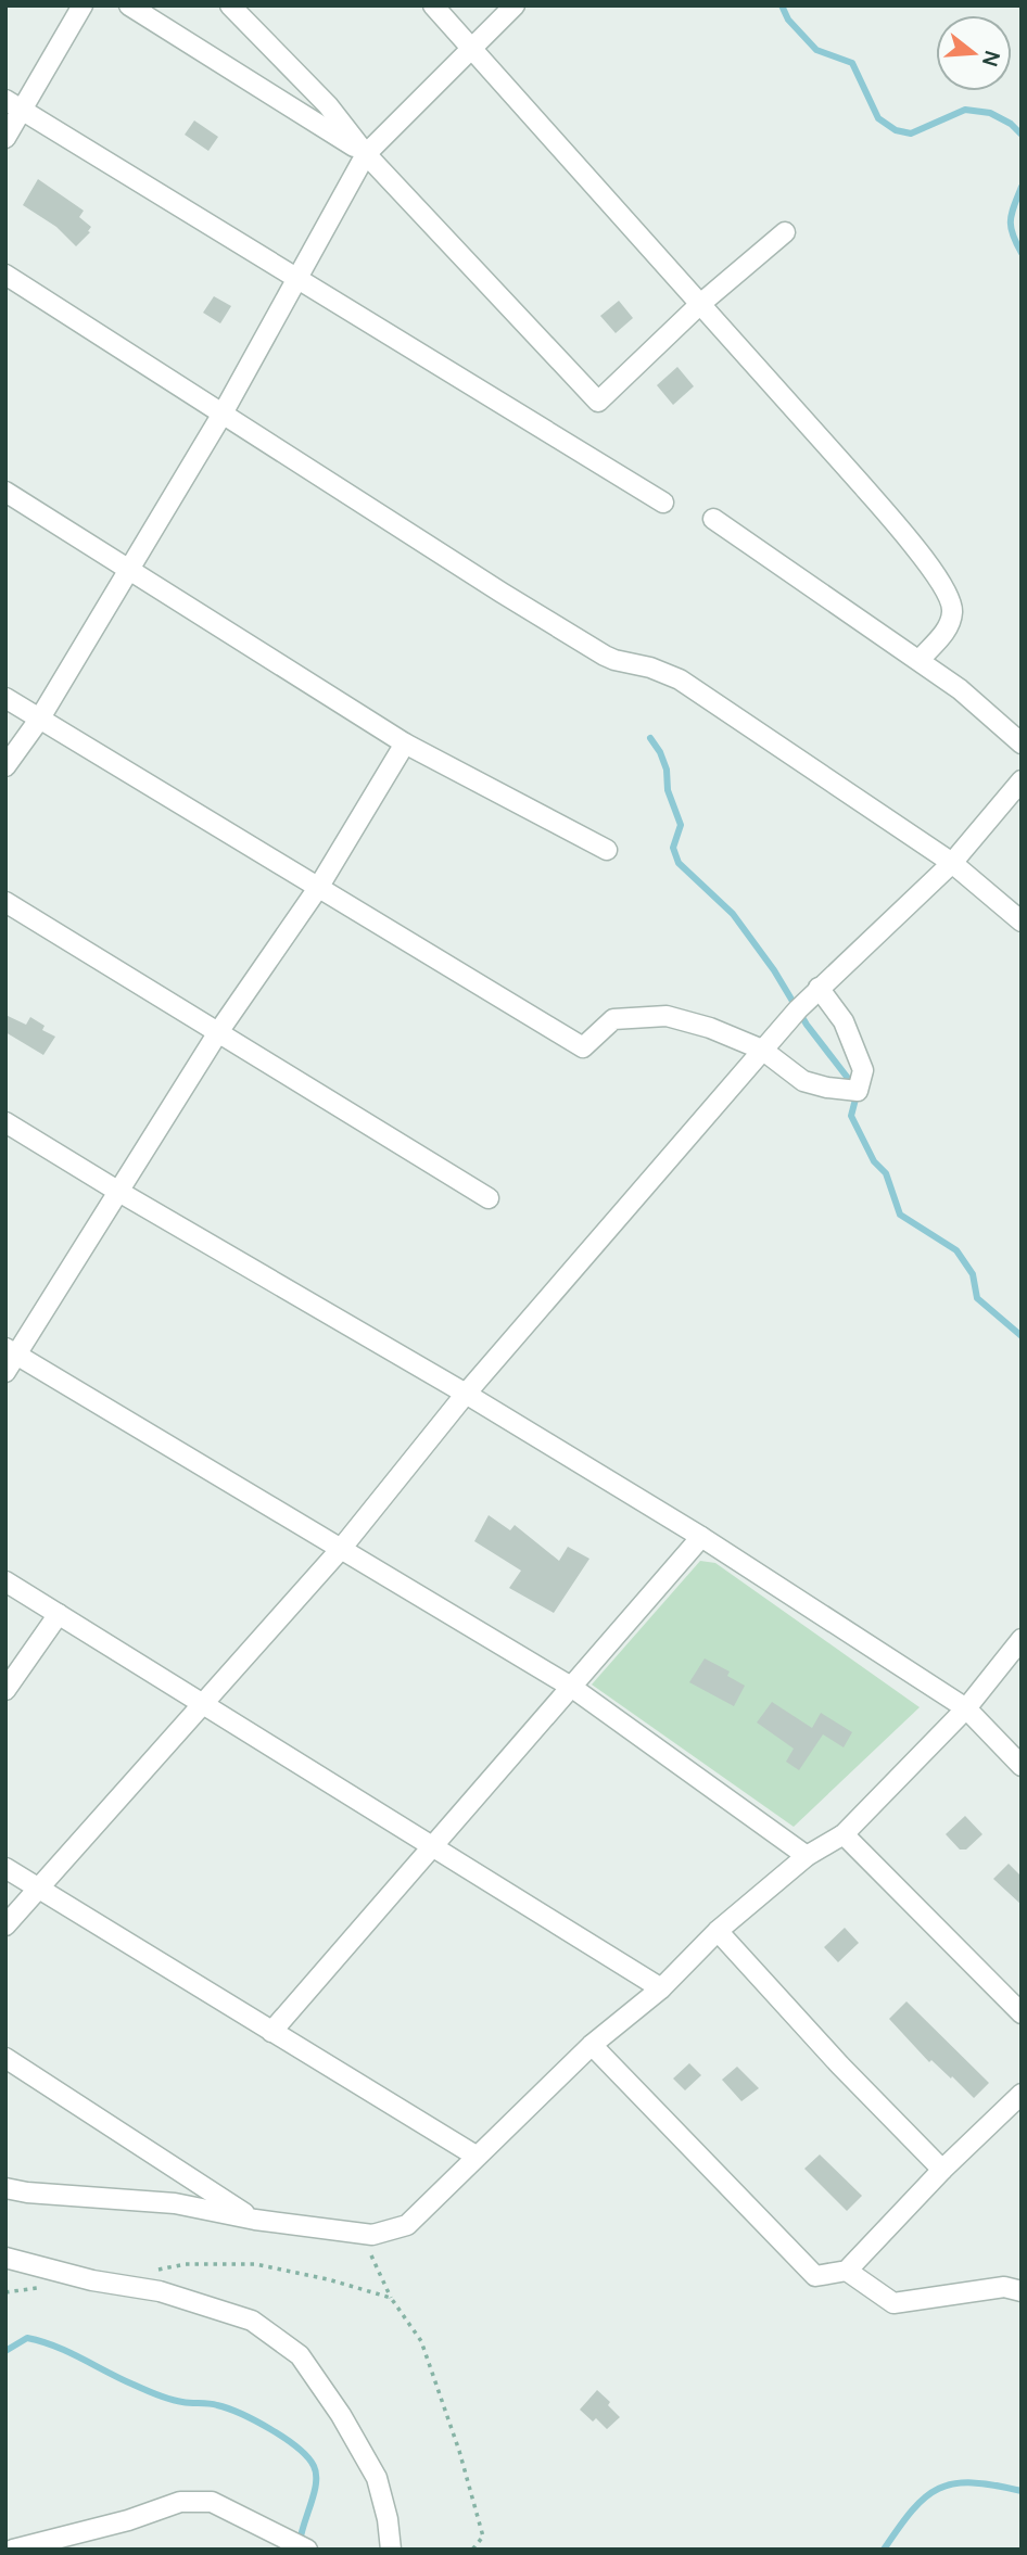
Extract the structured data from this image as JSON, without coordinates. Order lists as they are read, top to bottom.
{
  "north": "right"
}
